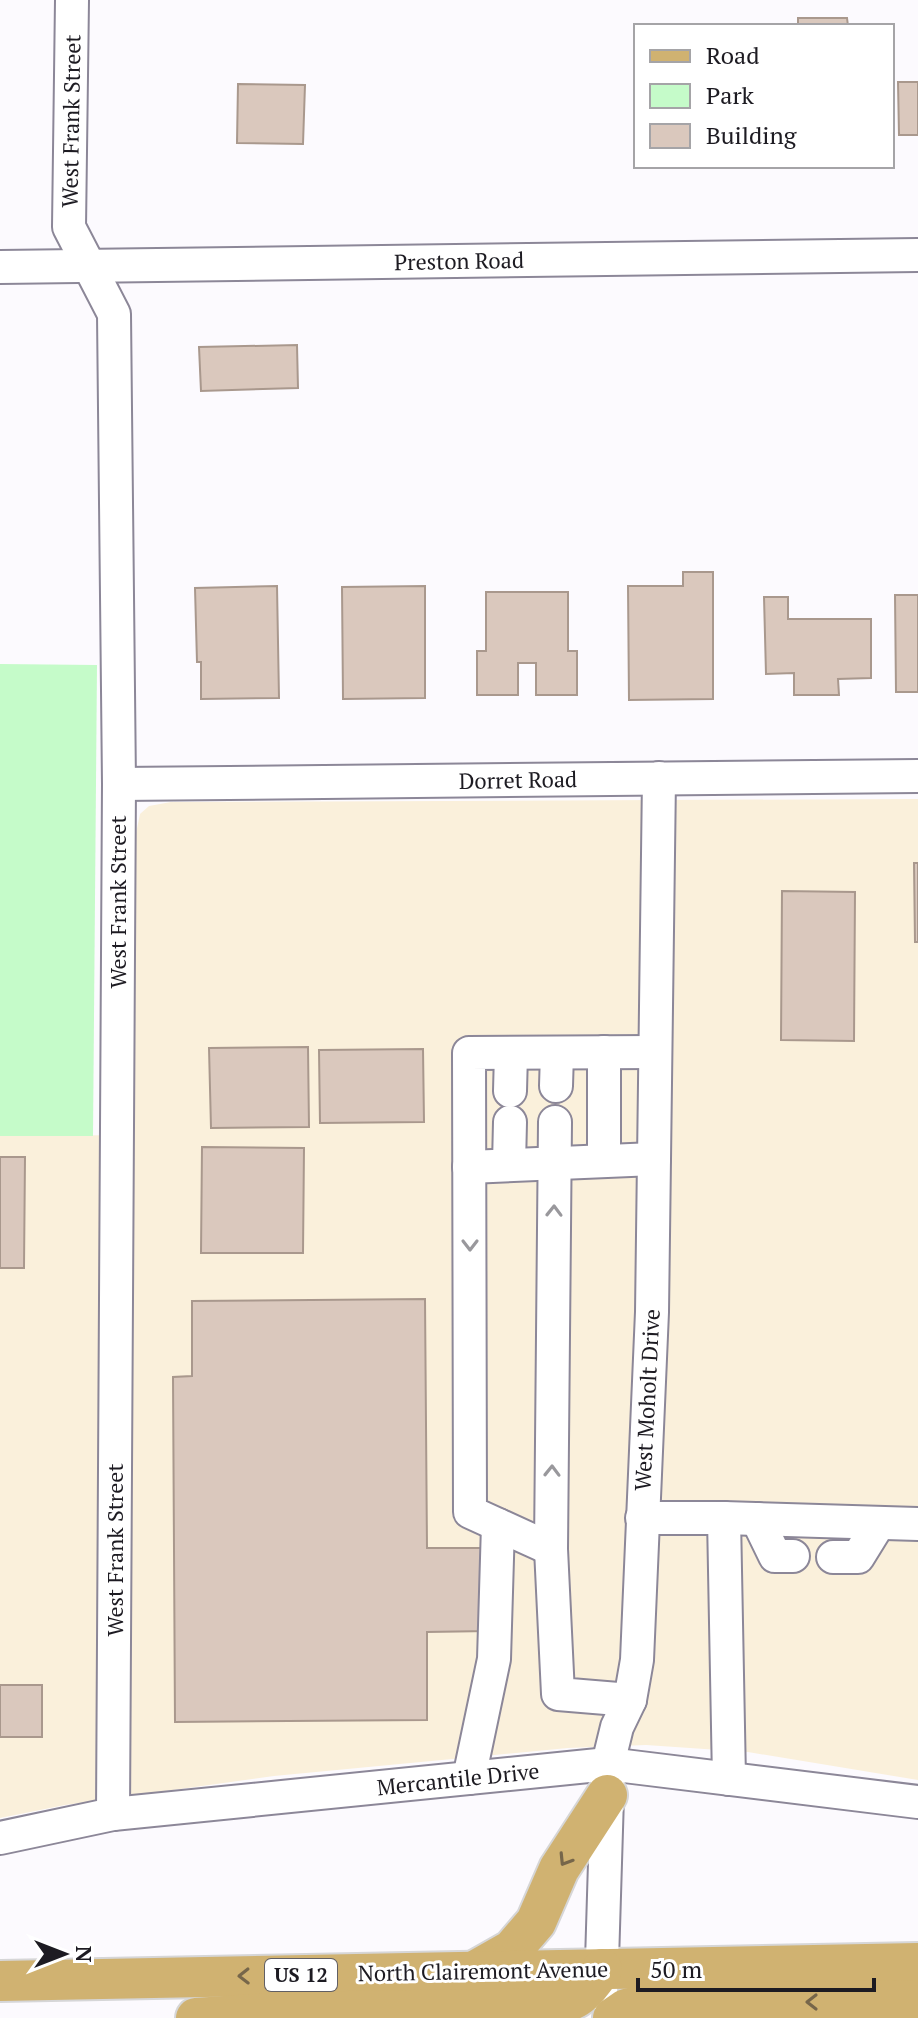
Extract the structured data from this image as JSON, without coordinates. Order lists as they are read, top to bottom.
{
  "streets": {
    "main road": ["North Clairemont Avenue", "US 12"],
    "street": [
      "West Frank Street",
      "Preston Road",
      "Dorret Road",
      "West Moholt Drive",
      "Mercantile Drive"
    ]
  },
  "crossings": [
    ["West Frank Street", "Preston Road"],
    ["West Frank Street", "Dorret Road"],
    ["West Frank Street", "Mercantile Drive"],
    ["Dorret Road", "West Moholt Drive"],
    ["West Moholt Drive", "Mercantile Drive"],
    ["West Moholt Drive", "North Clairemont Avenue"]
  ],
  "legend": ["Road", "Park", "Building"],
  "scale_bar": "50 m",
  "north": "right"
}
